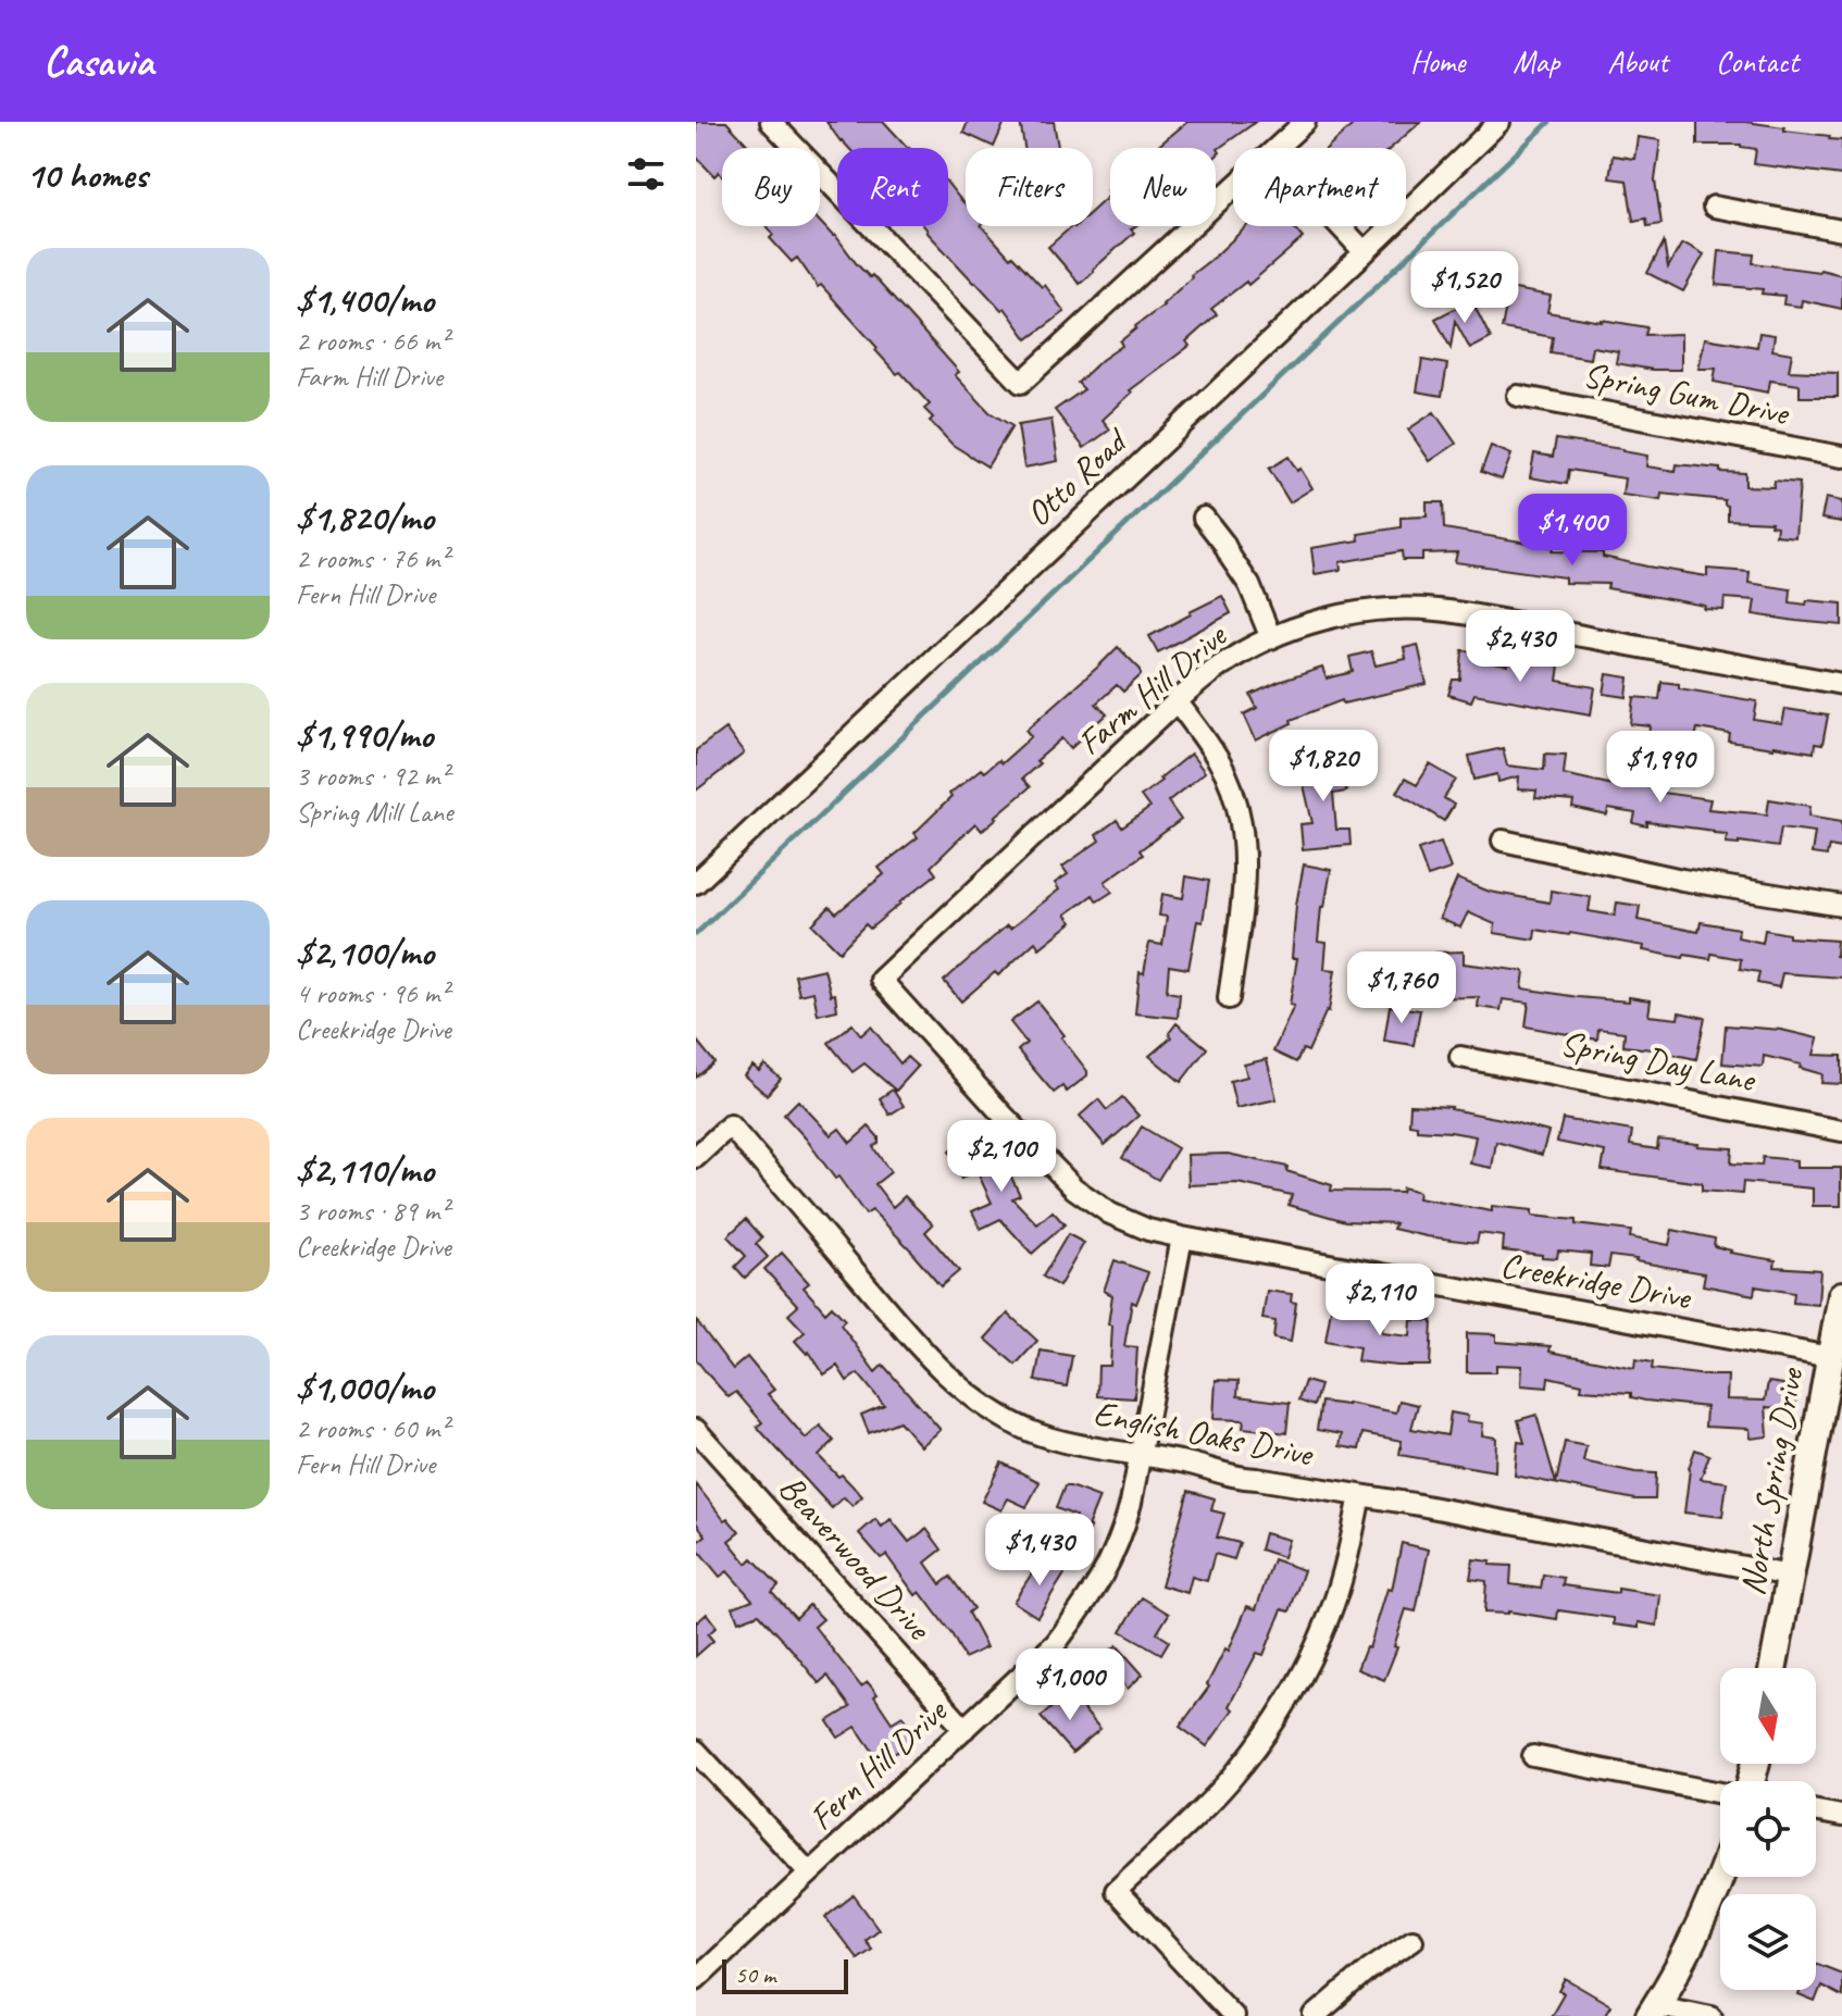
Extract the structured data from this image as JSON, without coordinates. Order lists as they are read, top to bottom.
{
  "streets": {
    "street": [
      "Spring Gum Drive",
      "Otto Road",
      "Farm Hill Drive",
      "Spring Day Lane",
      "Creekridge Drive",
      "English Oaks Drive",
      "North Spring Drive",
      "Beaverwood Drive",
      "Fern Hill Drive"
    ]
  },
  "crossings": [
    ["Farm Hill Drive", "Creekridge Drive"],
    ["Creekridge Drive", "North Spring Drive"],
    ["Creekridge Drive", "Fern Hill Drive"],
    ["English Oaks Drive", "North Spring Drive"],
    ["English Oaks Drive", "Fern Hill Drive"],
    ["Beaverwood Drive", "Fern Hill Drive"]
  ],
  "scale_bar": "50 m",
  "north": "bottom",
  "page": {
    "header": "Casavia",
    "nav": [
      "Home",
      "Map",
      "About",
      "Contact"
    ],
    "heading": "10 homes",
    "chip": [
      "Buy",
      "Rent",
      "Filters",
      "New",
      "Apartment"
    ],
    "list": [
      {
        "name": "$1,400/mo",
        "note": "2 rooms · 66 m² · Farm Hill Drive"
      },
      {
        "name": "$1,820/mo",
        "note": "2 rooms · 76 m² · Fern Hill Drive"
      },
      {
        "name": "$1,990/mo",
        "note": "3 rooms · 92 m² · Spring Mill Lane"
      },
      {
        "name": "$2,100/mo",
        "note": "4 rooms · 96 m² · Creekridge Drive"
      },
      {
        "name": "$2,110/mo",
        "note": "3 rooms · 89 m² · Creekridge Drive"
      },
      {
        "name": "$1,000/mo",
        "note": "2 rooms · 60 m² · Fern Hill Drive"
      }
    ],
    "price": [
      "$1,520",
      "$1,400",
      "$2,430",
      "$1,820",
      "$1,990",
      "$1,760",
      "$2,100",
      "$2,110",
      "$1,430",
      "$1,000"
    ],
    "scale": "50 m"
  }
}
